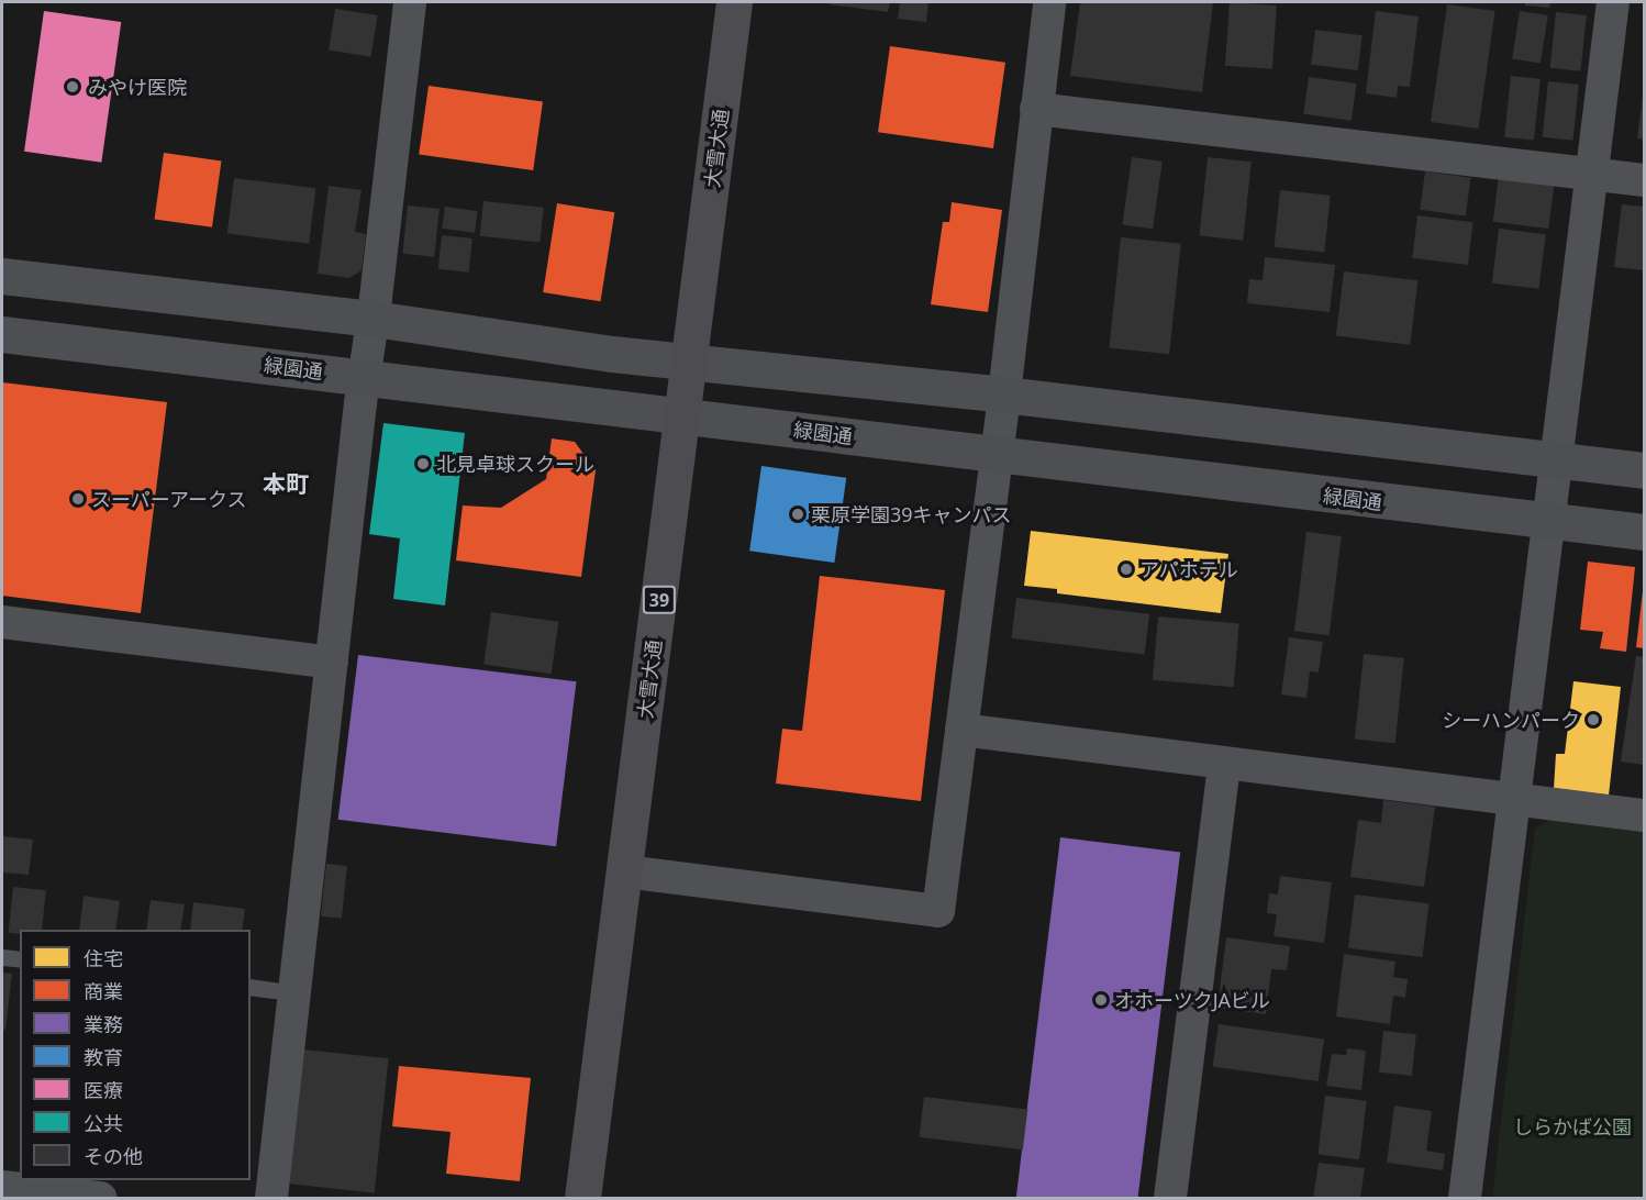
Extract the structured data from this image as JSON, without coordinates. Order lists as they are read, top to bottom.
{
  "streets": {
    "highway": ["大雪大通", "39"],
    "street": ["緑園通"]
  },
  "crossings": [
    ["大雪大通", "緑園通"]
  ],
  "districts": ["本町"],
  "parks": ["しらかば公園"],
  "places": [
    "みやけ医院",
    "北見卓球スクール",
    "スーパーアークス",
    "栗原学園39キャンパス",
    "アパホテル",
    "シーハンパーク",
    "オホーツクJAビル"
  ],
  "legend": [
    "住宅",
    "商業",
    "業務",
    "教育",
    "医療",
    "公共",
    "その他"
  ]
}
